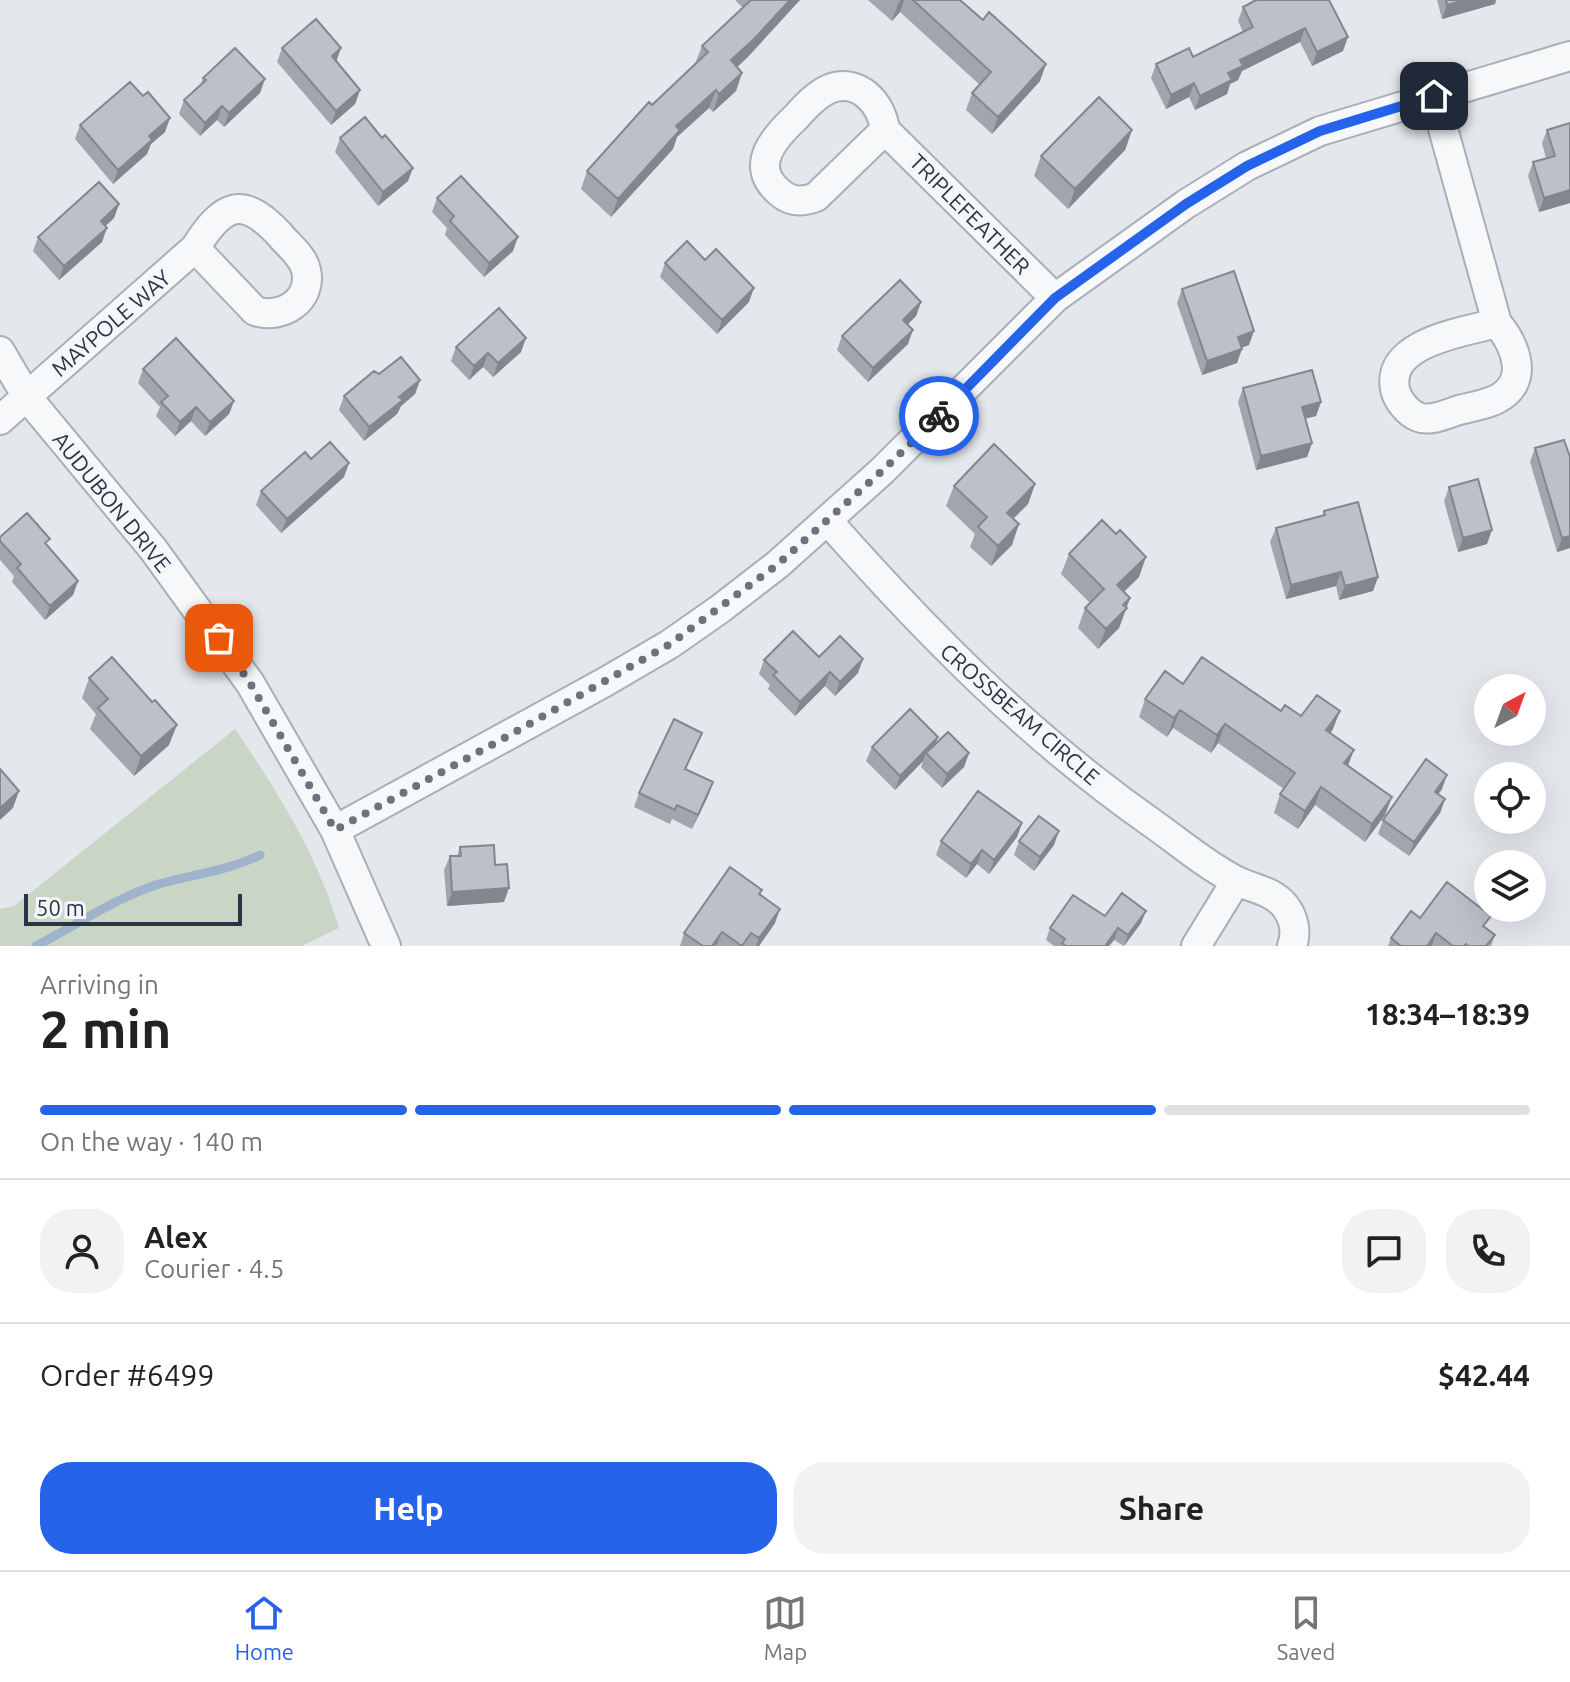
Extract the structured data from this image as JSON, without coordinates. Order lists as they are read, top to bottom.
{
  "streets": {
    "street": [
      "TRIPLEFEATHER",
      "MAYPOLE WAY",
      "AUDUBON DRIVE",
      "CROSSBEAM CIRCLE"
    ]
  },
  "crossings": [
    ["MAYPOLE WAY", "AUDUBON DRIVE"]
  ],
  "scale_bar": "50 m",
  "north": "top right",
  "page": {
    "scale": "50 m",
    "heading": ["2 min", "Arriving in", "18:34–18:39"],
    "panel": [
      "Alex",
      "Courier · 4.5",
      "Order #6499",
      "$42.44"
    ],
    "bar": "On the way · 140 m",
    "buttons": ["Help", "Share"],
    "tabs": ["Home", "Map", "Saved"]
  }
}
